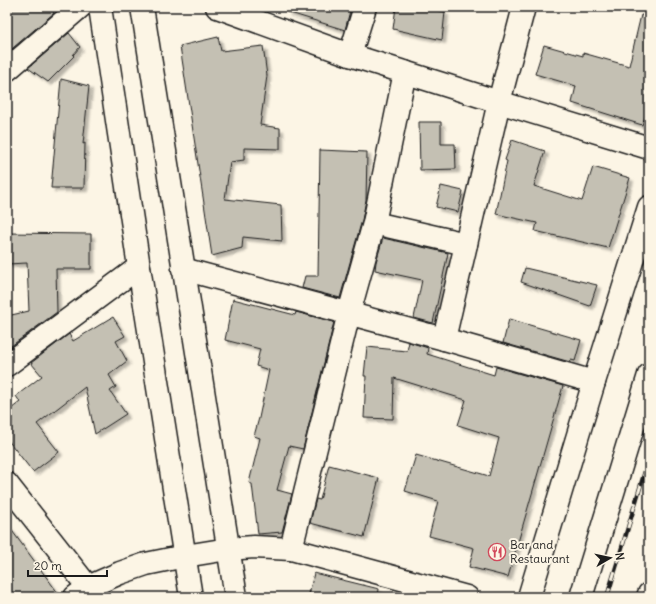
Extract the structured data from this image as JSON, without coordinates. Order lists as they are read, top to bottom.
{
  "places": {
    "restaurant": ["Bar and Restaurant"]
  },
  "scale_bar": "20 m",
  "north": "right"
}
